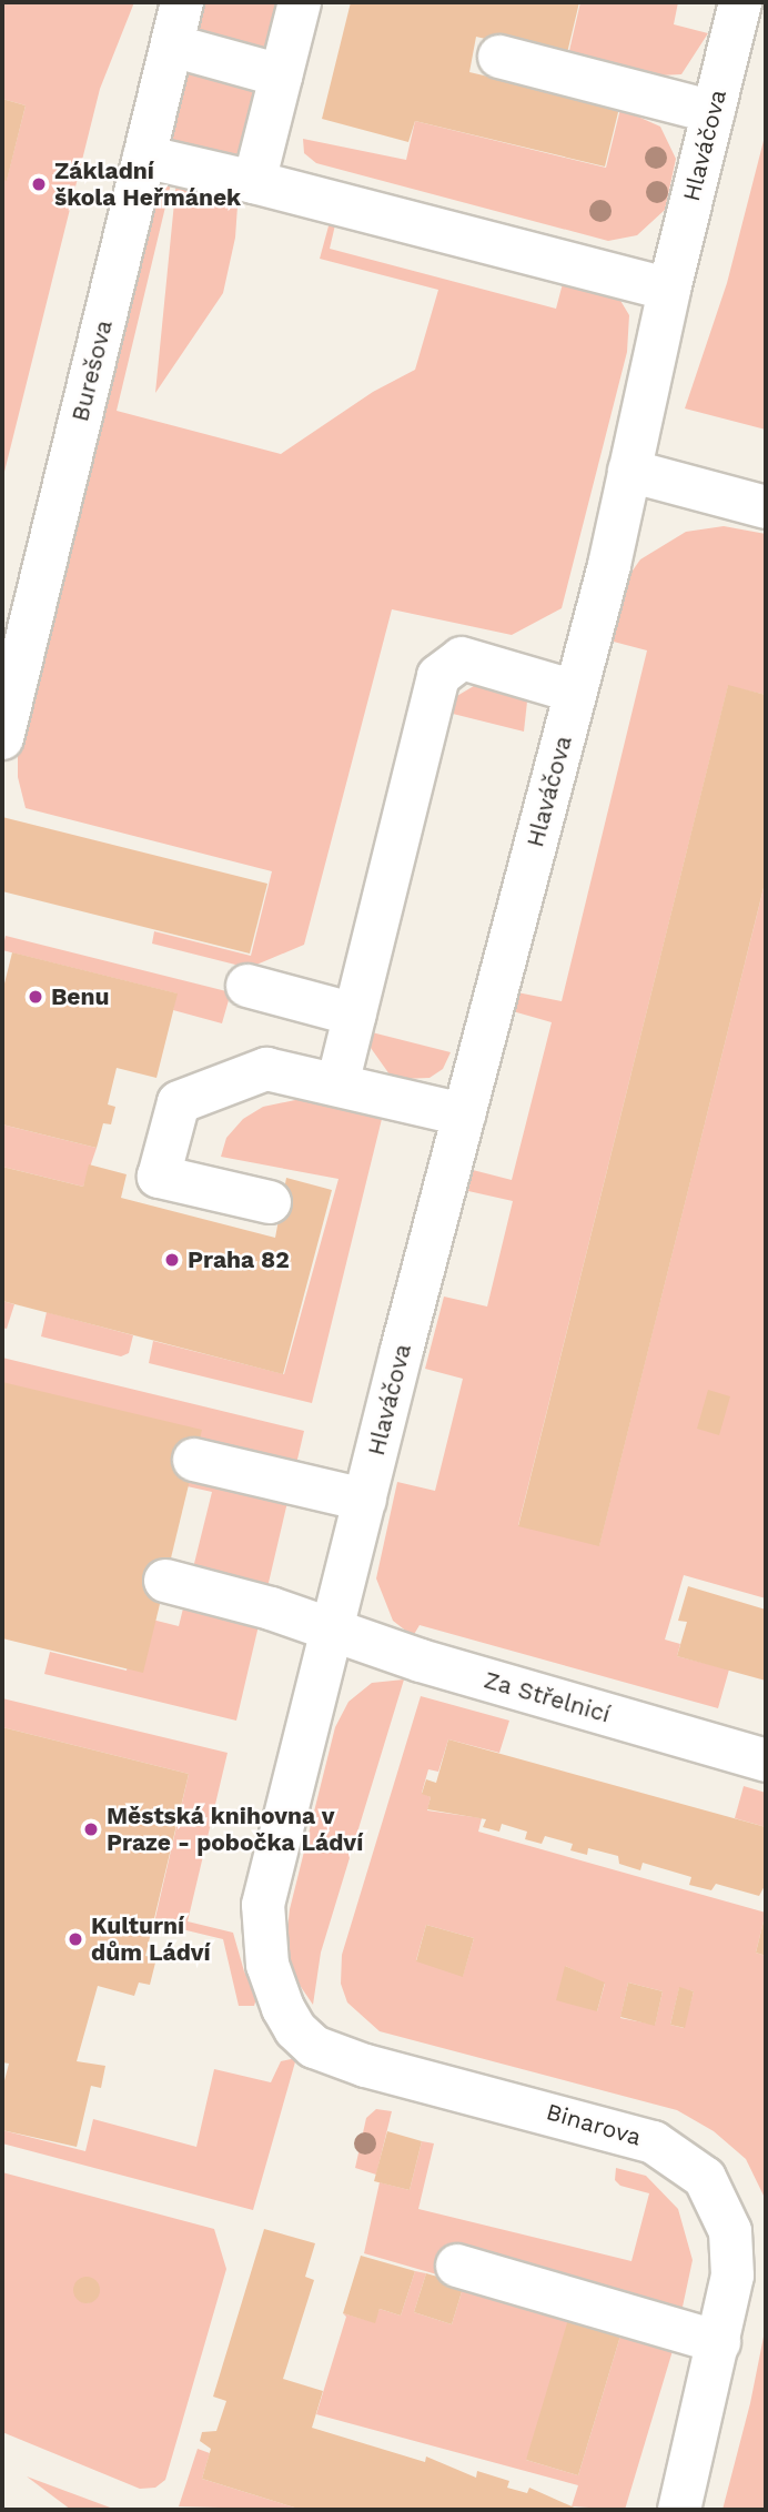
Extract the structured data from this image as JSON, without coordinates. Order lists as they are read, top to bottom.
{
  "streets": {
    "street": [
      "Hlaváčova",
      "Burešova",
      "Za Střelnicí",
      "Binarova"
    ]
  },
  "crossings": [
    ["Hlaváčova", "Za Střelnicí"],
    ["Hlaváčova", "Binarova"]
  ],
  "places": [
    "Základní škola Heřmánek",
    "Benu",
    "Praha 82",
    "Městská knihovna v Praze - pobočka Ládví",
    "Kulturní dům Ládví"
  ]
}
